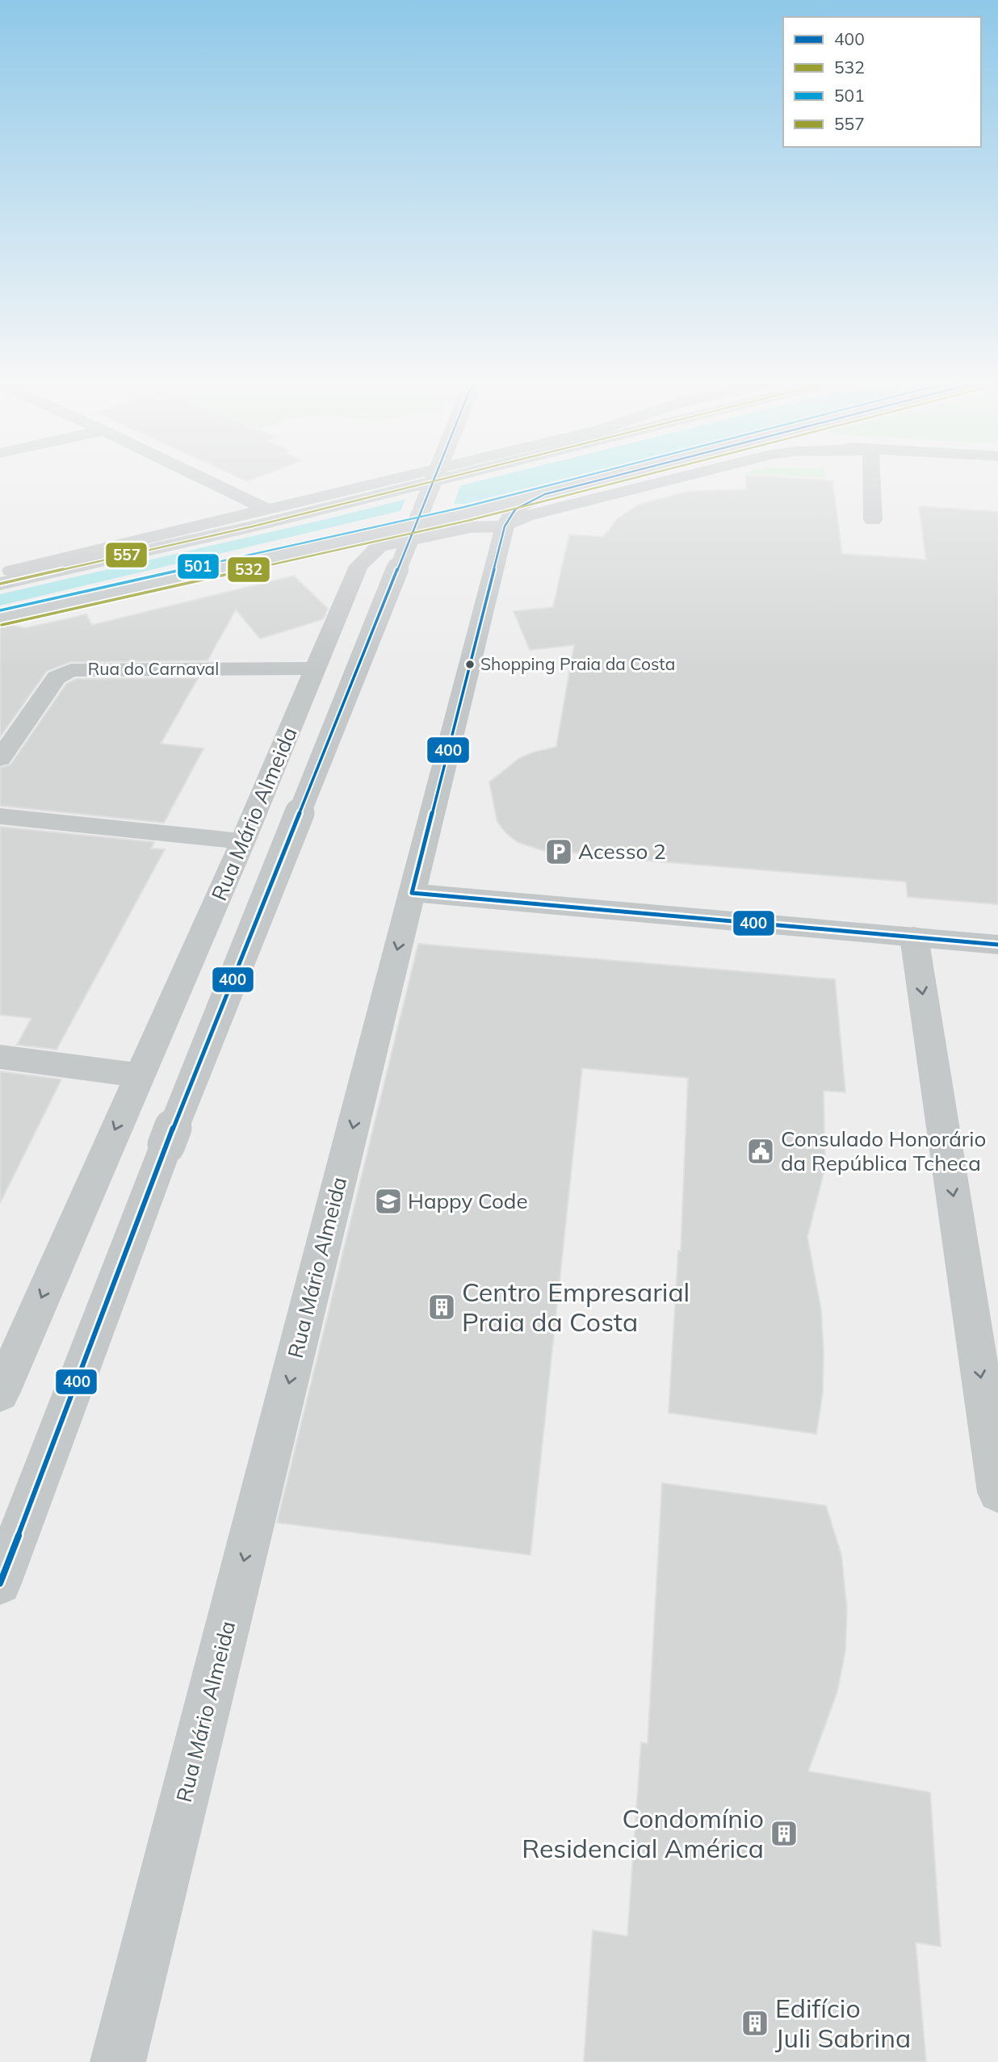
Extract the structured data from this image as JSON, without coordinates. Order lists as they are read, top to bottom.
{
  "streets": {
    "main road": ["Rua Mário Almeida"],
    "street": ["Rua do Carnaval"]
  },
  "crossings": [
    ["Rua do Carnaval", "Rua Mário Almeida"]
  ],
  "one_way": ["Rua Mário Almeida"],
  "places": {
    "other": ["Shopping Praia da Costa"],
    "parking": ["Acesso 2"],
    "public building": ["Consulado Honorário da República Tcheca"],
    "school or university": ["Happy Code"],
    "building": ["Centro Empresarial Praia da Costa", "Condomínio Residencial América", "Edifício Juli Sabrina"]
  },
  "lines": [
    "transit line 400",
    "transit line 532",
    "transit line 501",
    "transit line 557"
  ],
  "legend": [
    "400",
    "532",
    "501",
    "557"
  ]
}
